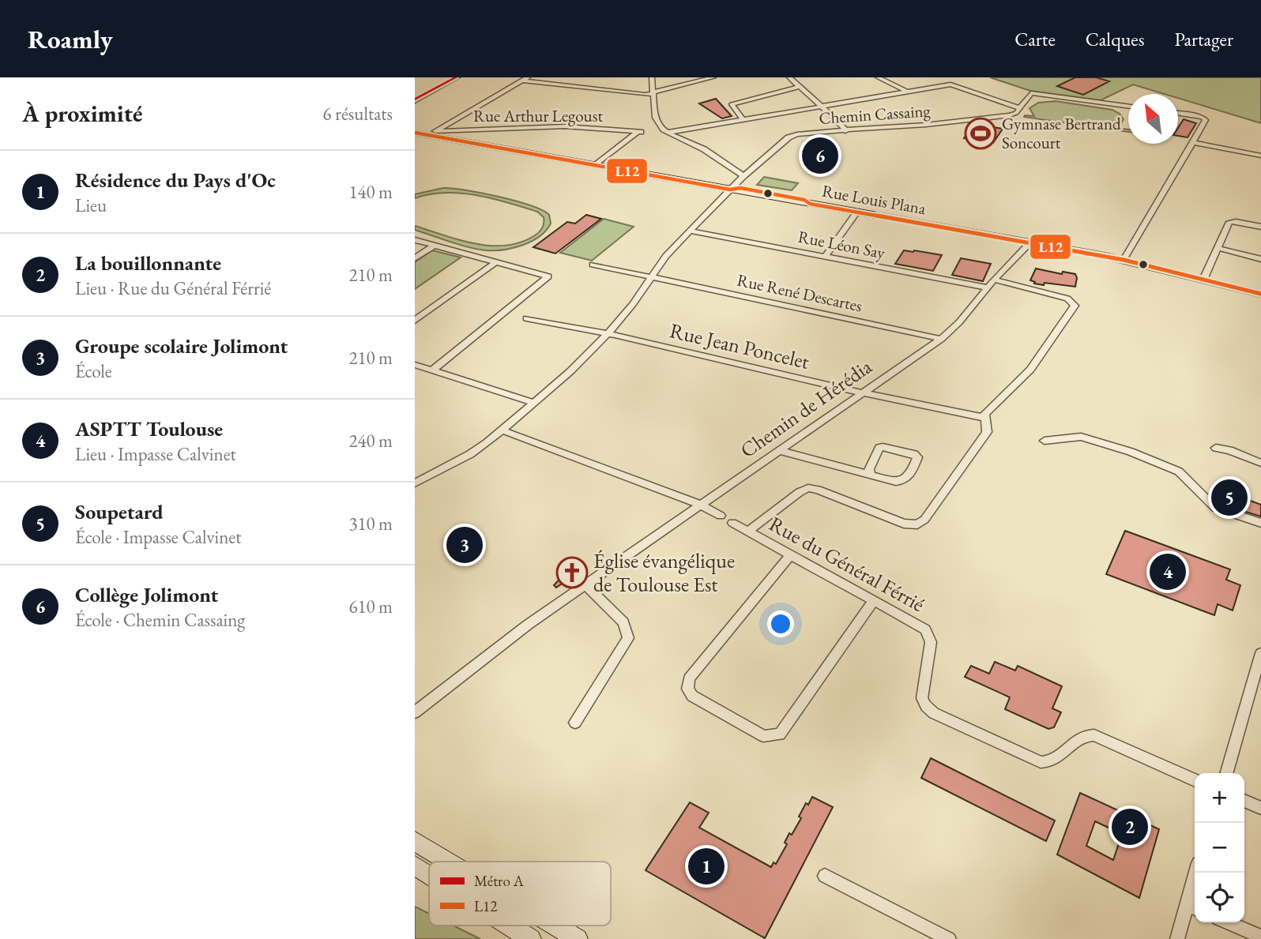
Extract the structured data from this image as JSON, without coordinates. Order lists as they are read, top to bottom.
{
  "streets": {
    "street": [
      "Chemin Cassaing",
      "Rue Arthur Legoust",
      "Rue Louis Plana",
      "Rue Léon Say",
      "Rue René Descartes",
      "Rue Jean Poncelet",
      "Chemin de Hérédia",
      "Rue du Général Férrié"
    ]
  },
  "crossings": [
    ["Chemin Cassaing", "Rue Louis Plana"],
    ["Chemin Cassaing", "Rue Léon Say"],
    ["Chemin Cassaing", "Rue René Descartes"],
    ["Chemin Cassaing", "Rue Jean Poncelet"],
    ["Rue Arthur Legoust", "Rue Louis Plana"],
    ["Rue Louis Plana", "Chemin de Hérédia"],
    ["Rue Léon Say", "Rue Jean Poncelet"],
    ["Rue Léon Say", "Chemin de Hérédia"],
    ["Rue René Descartes", "Chemin de Hérédia"],
    ["Rue Jean Poncelet", "Chemin de Hérédia"]
  ],
  "places": {
    "sports": ["Gymnase Bertrand Soncourt"],
    "church": ["Église évangélique de Toulouse Est"]
  },
  "lines": ["metro line A", "transit line L12"],
  "legend": ["Métro A", "L12"],
  "north": "top left",
  "page": {
    "header": "Roamly",
    "nav": ["Carte", "Calques", "Partager"],
    "heading": ["À proximité", "6 résultats"],
    "pins": [
      "6",
      "5",
      "3",
      "4",
      "2",
      "1"
    ],
    "list": [
      {
        "mark": "1",
        "name": "Résidence du Pays d'Oc",
        "note": "Lieu",
        "value": "140 m"
      },
      {
        "mark": "2",
        "name": "La bouillonnante",
        "note": "Lieu · Rue du Général Férrié",
        "value": "210 m"
      },
      {
        "mark": "3",
        "name": "Groupe scolaire Jolimont",
        "note": "École",
        "value": "210 m"
      },
      {
        "mark": "4",
        "name": "ASPTT Toulouse",
        "note": "Lieu · Impasse Calvinet",
        "value": "240 m"
      },
      {
        "mark": "5",
        "name": "Soupetard",
        "note": "École · Impasse Calvinet",
        "value": "310 m"
      },
      {
        "mark": "6",
        "name": "Collège Jolimont",
        "note": "École · Chemin Cassaing",
        "value": "610 m"
      }
    ],
    "map_buttons": ["+", "−"]
  }
}
